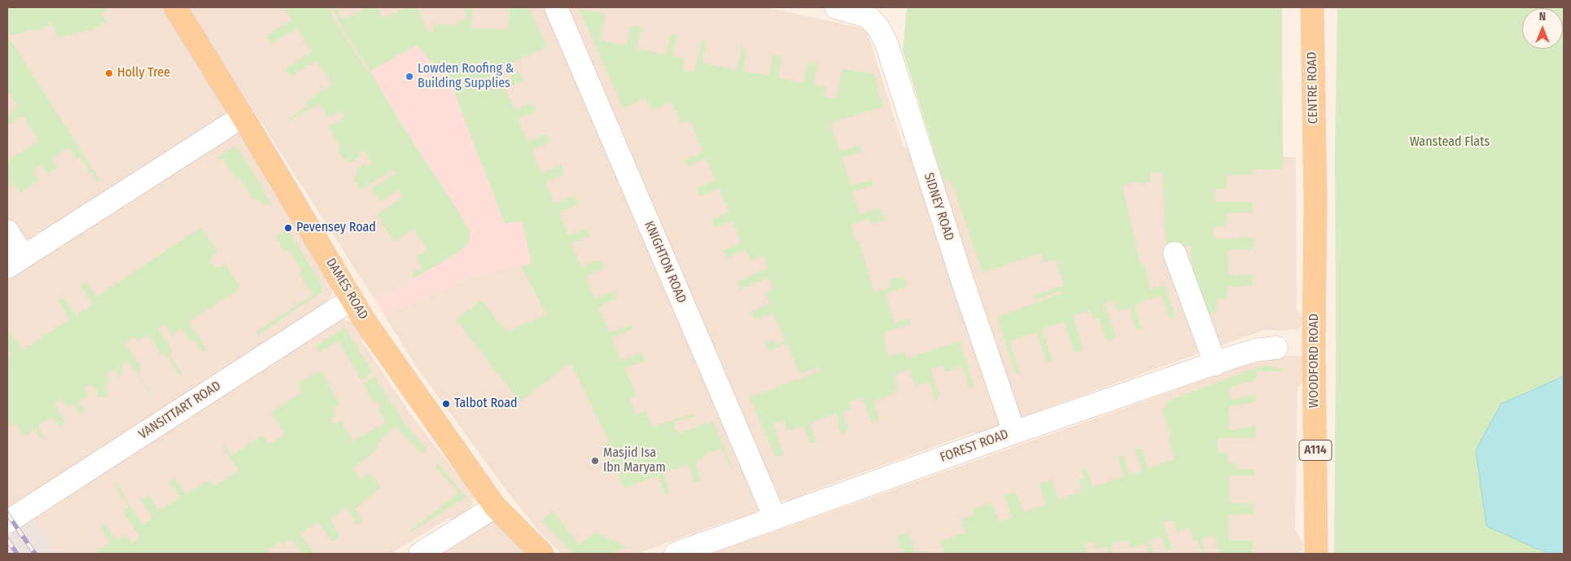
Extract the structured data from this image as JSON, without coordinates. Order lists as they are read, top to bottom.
{
  "streets": {
    "main road": [
      "CENTRE ROAD",
      "DAMES ROAD",
      "WOODFORD ROAD",
      "A114"
    ],
    "street": [
      "SIDNEY ROAD",
      "KNIGHTON ROAD",
      "VANSITTART ROAD",
      "FOREST ROAD"
    ]
  },
  "crossings": [
    ["CENTRE ROAD", "WOODFORD ROAD"],
    ["SIDNEY ROAD", "FOREST ROAD"],
    ["KNIGHTON ROAD", "FOREST ROAD"],
    ["DAMES ROAD", "VANSITTART ROAD"]
  ],
  "parks": ["Wanstead Flats"],
  "places": [
    "Holly Tree",
    "Lowden Roofing & Building Supplies",
    "Pevensey Road",
    "Talbot Road",
    "Masjid Isa Ibn Maryam"
  ],
  "north": "top"
}
